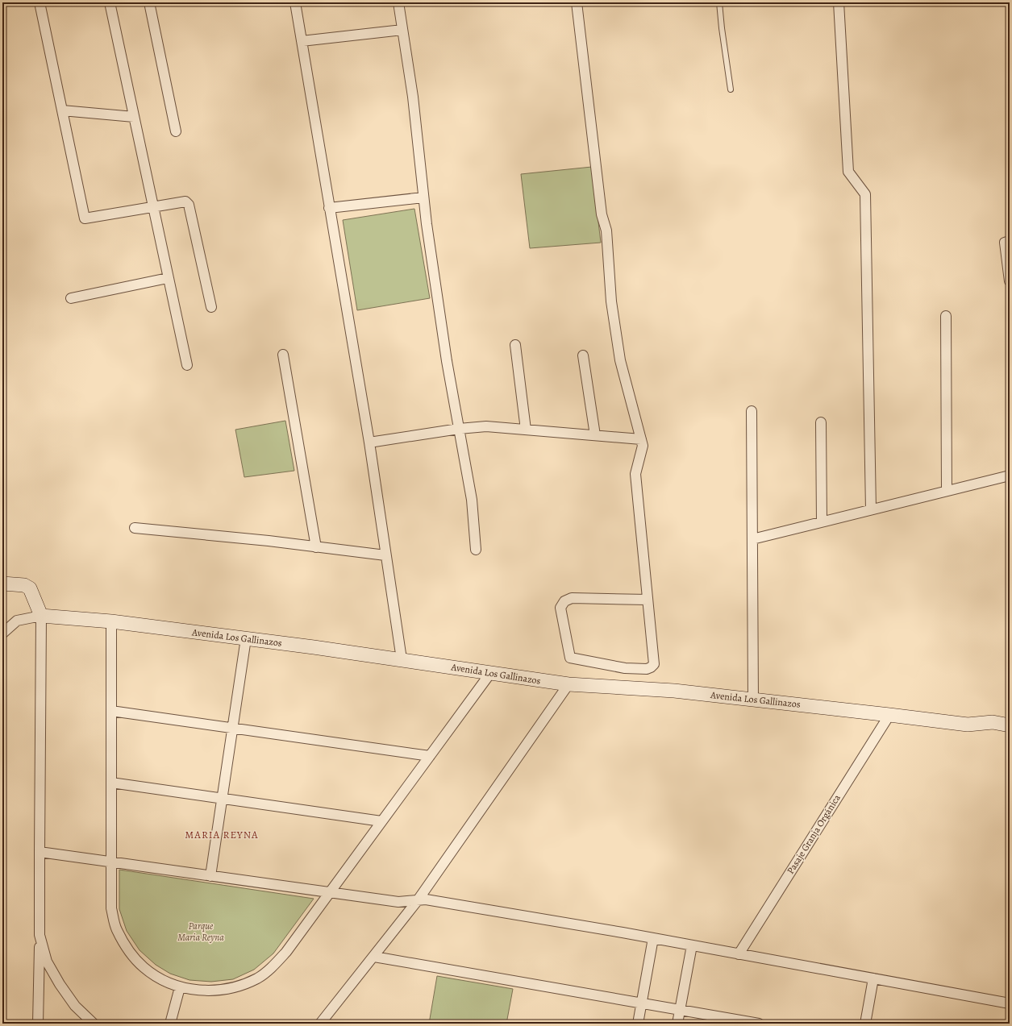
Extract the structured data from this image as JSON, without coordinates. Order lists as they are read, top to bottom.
{
  "streets": {
    "street": ["Avenida Los Gallinazos", "Pasaje Granja Orgánica"]
  },
  "crossings": [
    ["Avenida Los Gallinazos", "Pasaje Granja Orgánica"]
  ],
  "districts": ["MARIA REYNA"],
  "parks": ["Parque Maria Reyna"]
}
